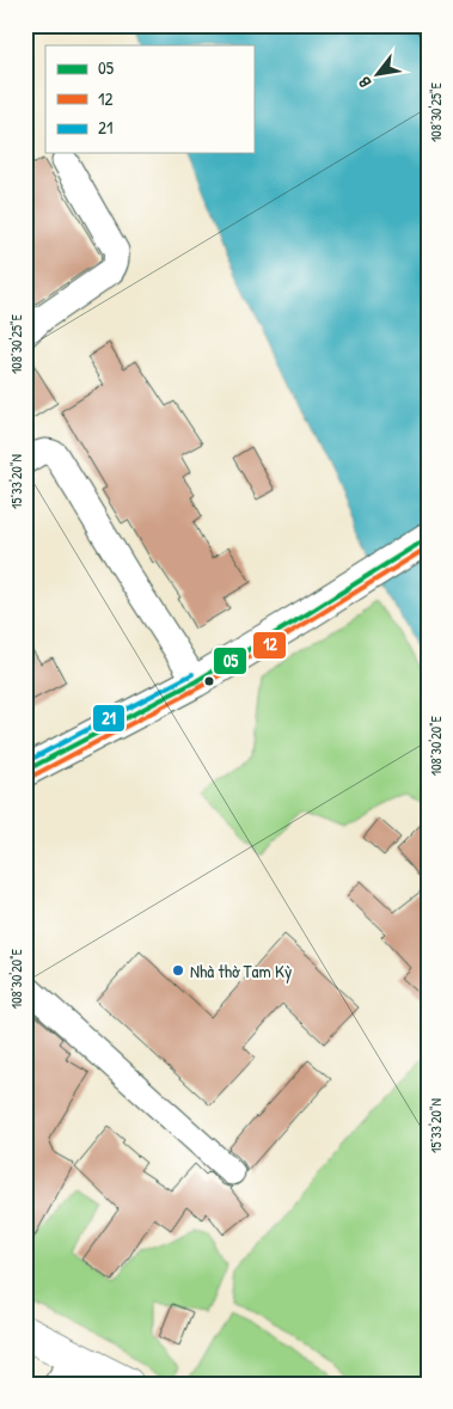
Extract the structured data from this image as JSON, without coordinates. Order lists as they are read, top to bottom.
{
  "places": ["Nhà thờ Tam Kỳ"],
  "lines": ["transit line 05", "transit line 12", "transit line 21"],
  "legend": ["05", "12", "21"],
  "north": "bottom left",
  "coordinates": ["108°30'25\"E", "15°33'20\"N", "108°30'20\"E"]
}
